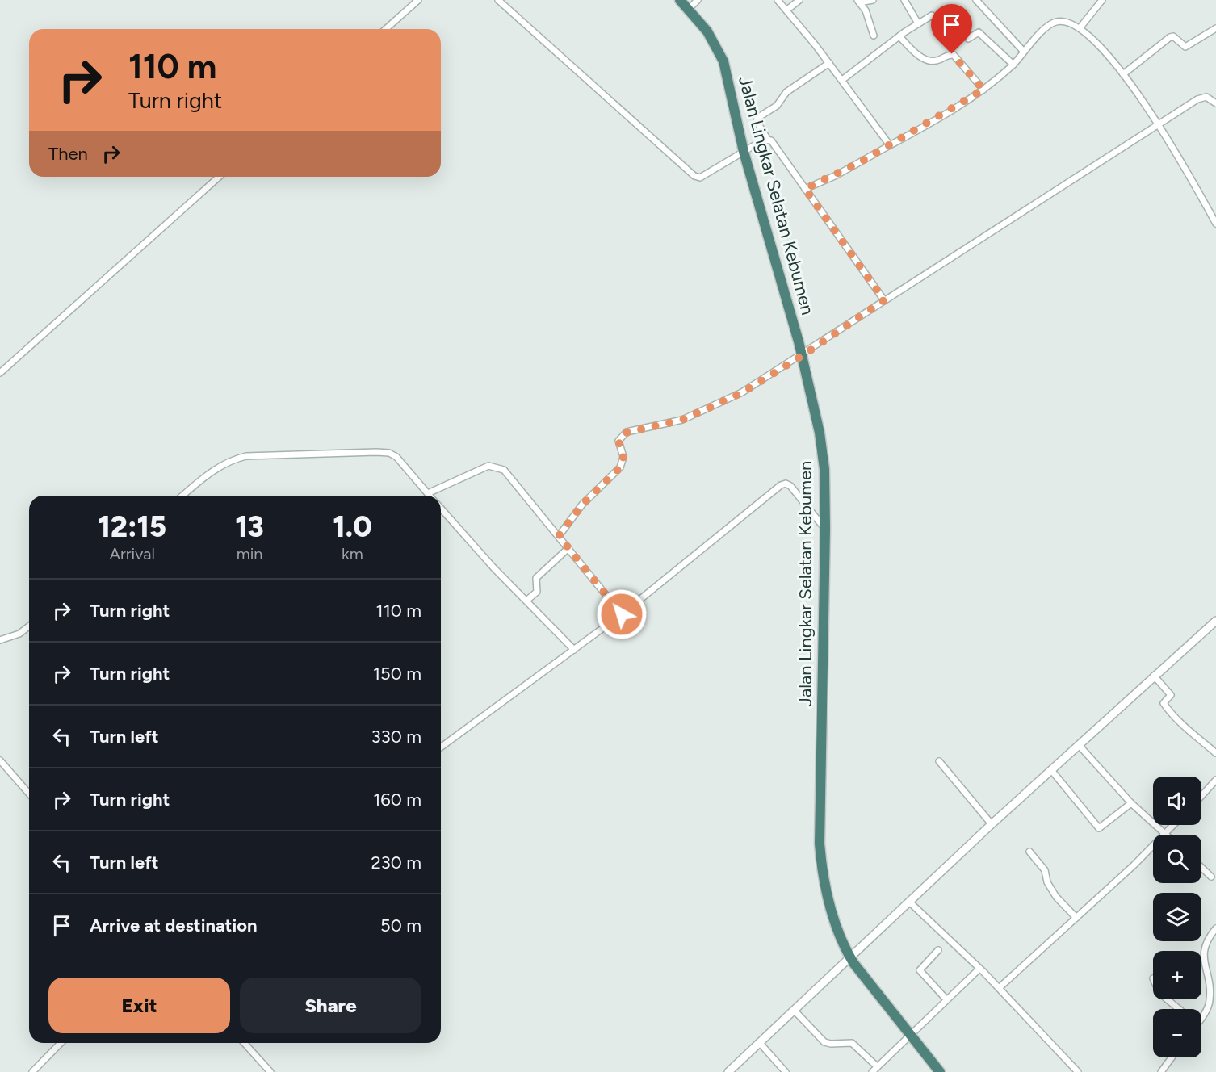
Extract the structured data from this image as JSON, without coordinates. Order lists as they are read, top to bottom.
{
  "streets": {
    "highway": ["Jalan Lingkar Selatan Kebumen"]
  },
  "page": {
    "turn": ["110 m", "Turn right"],
    "then": "Then",
    "eta": [
      "12:15",
      "Arrival",
      "13",
      "min",
      "1.0",
      "km"
    ],
    "list": [
      {
        "name": "Turn right",
        "value": "110 m"
      },
      {
        "name": "Turn right",
        "value": "150 m"
      },
      {
        "name": "Turn left",
        "value": "330 m"
      },
      {
        "name": "Turn right",
        "value": "160 m"
      },
      {
        "name": "Turn left",
        "value": "230 m"
      },
      {
        "name": "Arrive at destination",
        "value": "50 m"
      }
    ],
    "map_buttons": ["+", "−"],
    "buttons": ["Exit", "Share"]
  }
}
